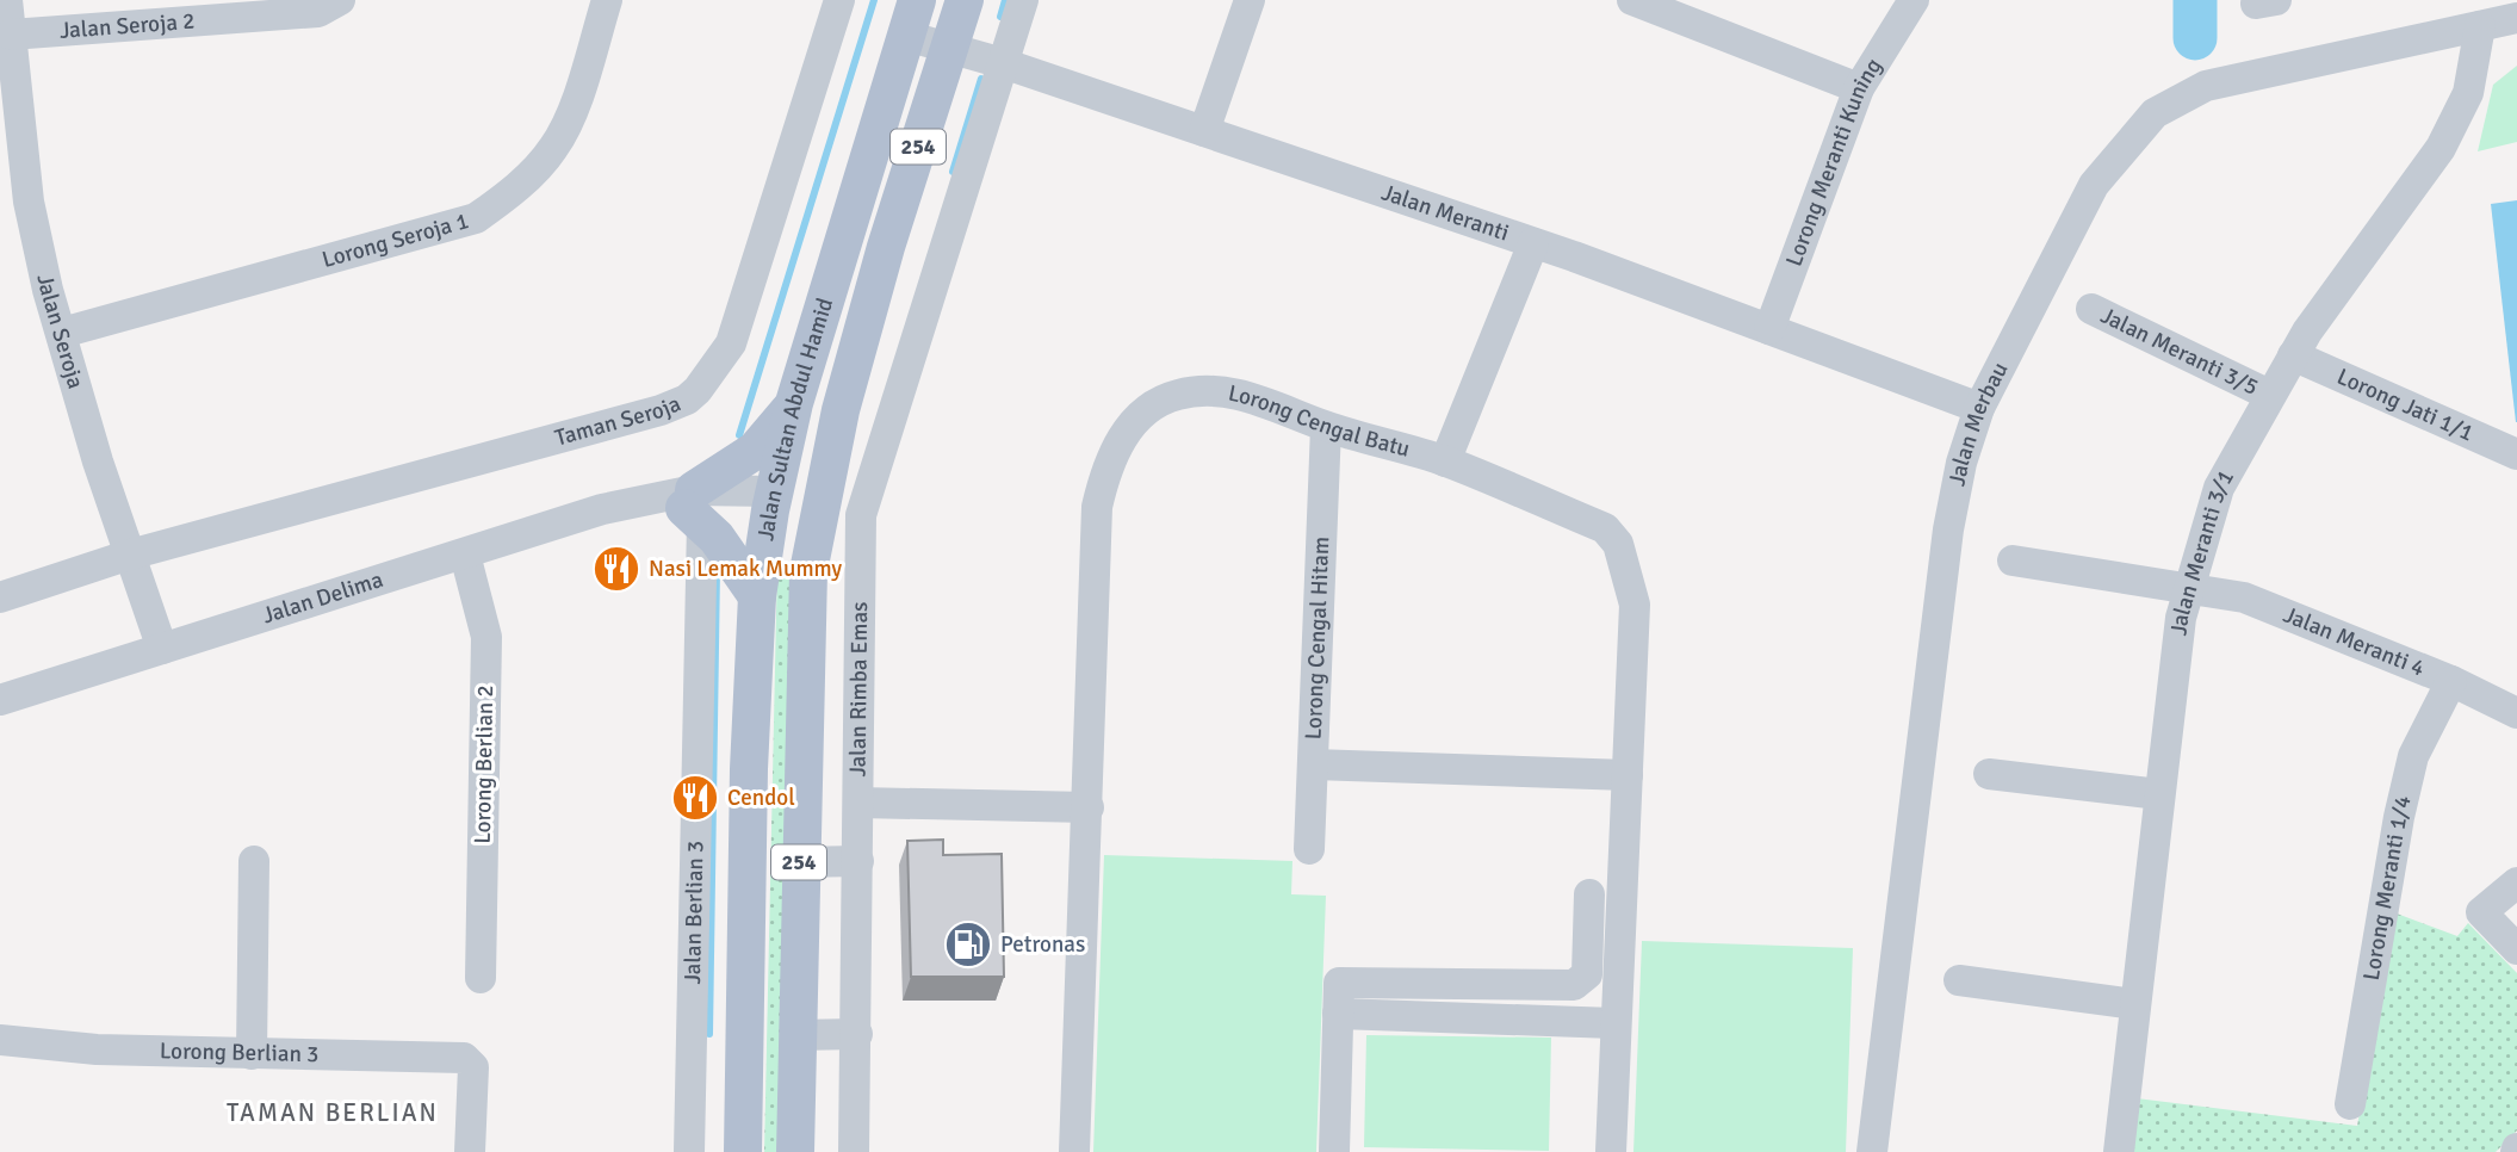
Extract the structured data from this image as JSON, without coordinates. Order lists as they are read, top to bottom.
{
  "streets": {
    "main road": ["254", "Jalan Sultan Abdul Hamid"],
    "street": [
      "Jalan Seroja 2",
      "Lorong Meranti Kuning",
      "Jalan Meranti",
      "Lorong Seroja 1",
      "Jalan Seroja",
      "Jalan Meranti 3/5",
      "Lorong Jati 1/1",
      "Taman Seroja",
      "Lorong Cengal Batu",
      "Jalan Merbau",
      "Jalan Meranti 3/1",
      "Jalan Delima",
      "Lorong Cengal Hitam",
      "Jalan Meranti 4",
      "Jalan Rimba Emas",
      "Lorong Berlian 2",
      "Lorong Meranti 1/4",
      "Jalan Berlian 3",
      "Lorong Berlian 3"
    ]
  },
  "crossings": [
    ["Jalan Seroja 2", "Jalan Seroja"],
    ["Lorong Meranti Kuning", "Jalan Meranti"],
    ["Jalan Meranti", "Jalan Sultan Abdul Hamid"],
    ["Jalan Meranti", "Jalan Merbau"],
    ["Jalan Meranti", "Jalan Rimba Emas"],
    ["Lorong Seroja 1", "Jalan Seroja"],
    ["Jalan Seroja", "Taman Seroja"],
    ["Jalan Seroja", "Jalan Delima"],
    ["Jalan Meranti 3/5", "Jalan Meranti 3/1"],
    ["Lorong Jati 1/1", "Jalan Meranti 3/1"],
    ["Jalan Sultan Abdul Hamid", "Jalan Delima"],
    ["Lorong Cengal Batu", "Lorong Cengal Hitam"],
    ["Jalan Merbau", "Jalan Meranti 3/1"],
    ["Jalan Meranti 3/1", "Jalan Meranti 4"],
    ["Jalan Delima", "Lorong Berlian 2"],
    ["Jalan Delima", "Jalan Berlian 3"],
    ["Jalan Meranti 4", "Lorong Meranti 1/4"]
  ],
  "districts": ["TAMAN BERLIAN"],
  "places": {
    "restaurant": ["Nasi Lemak Mummy", "Cendol"],
    "fuel station": ["Petronas"]
  }
}
